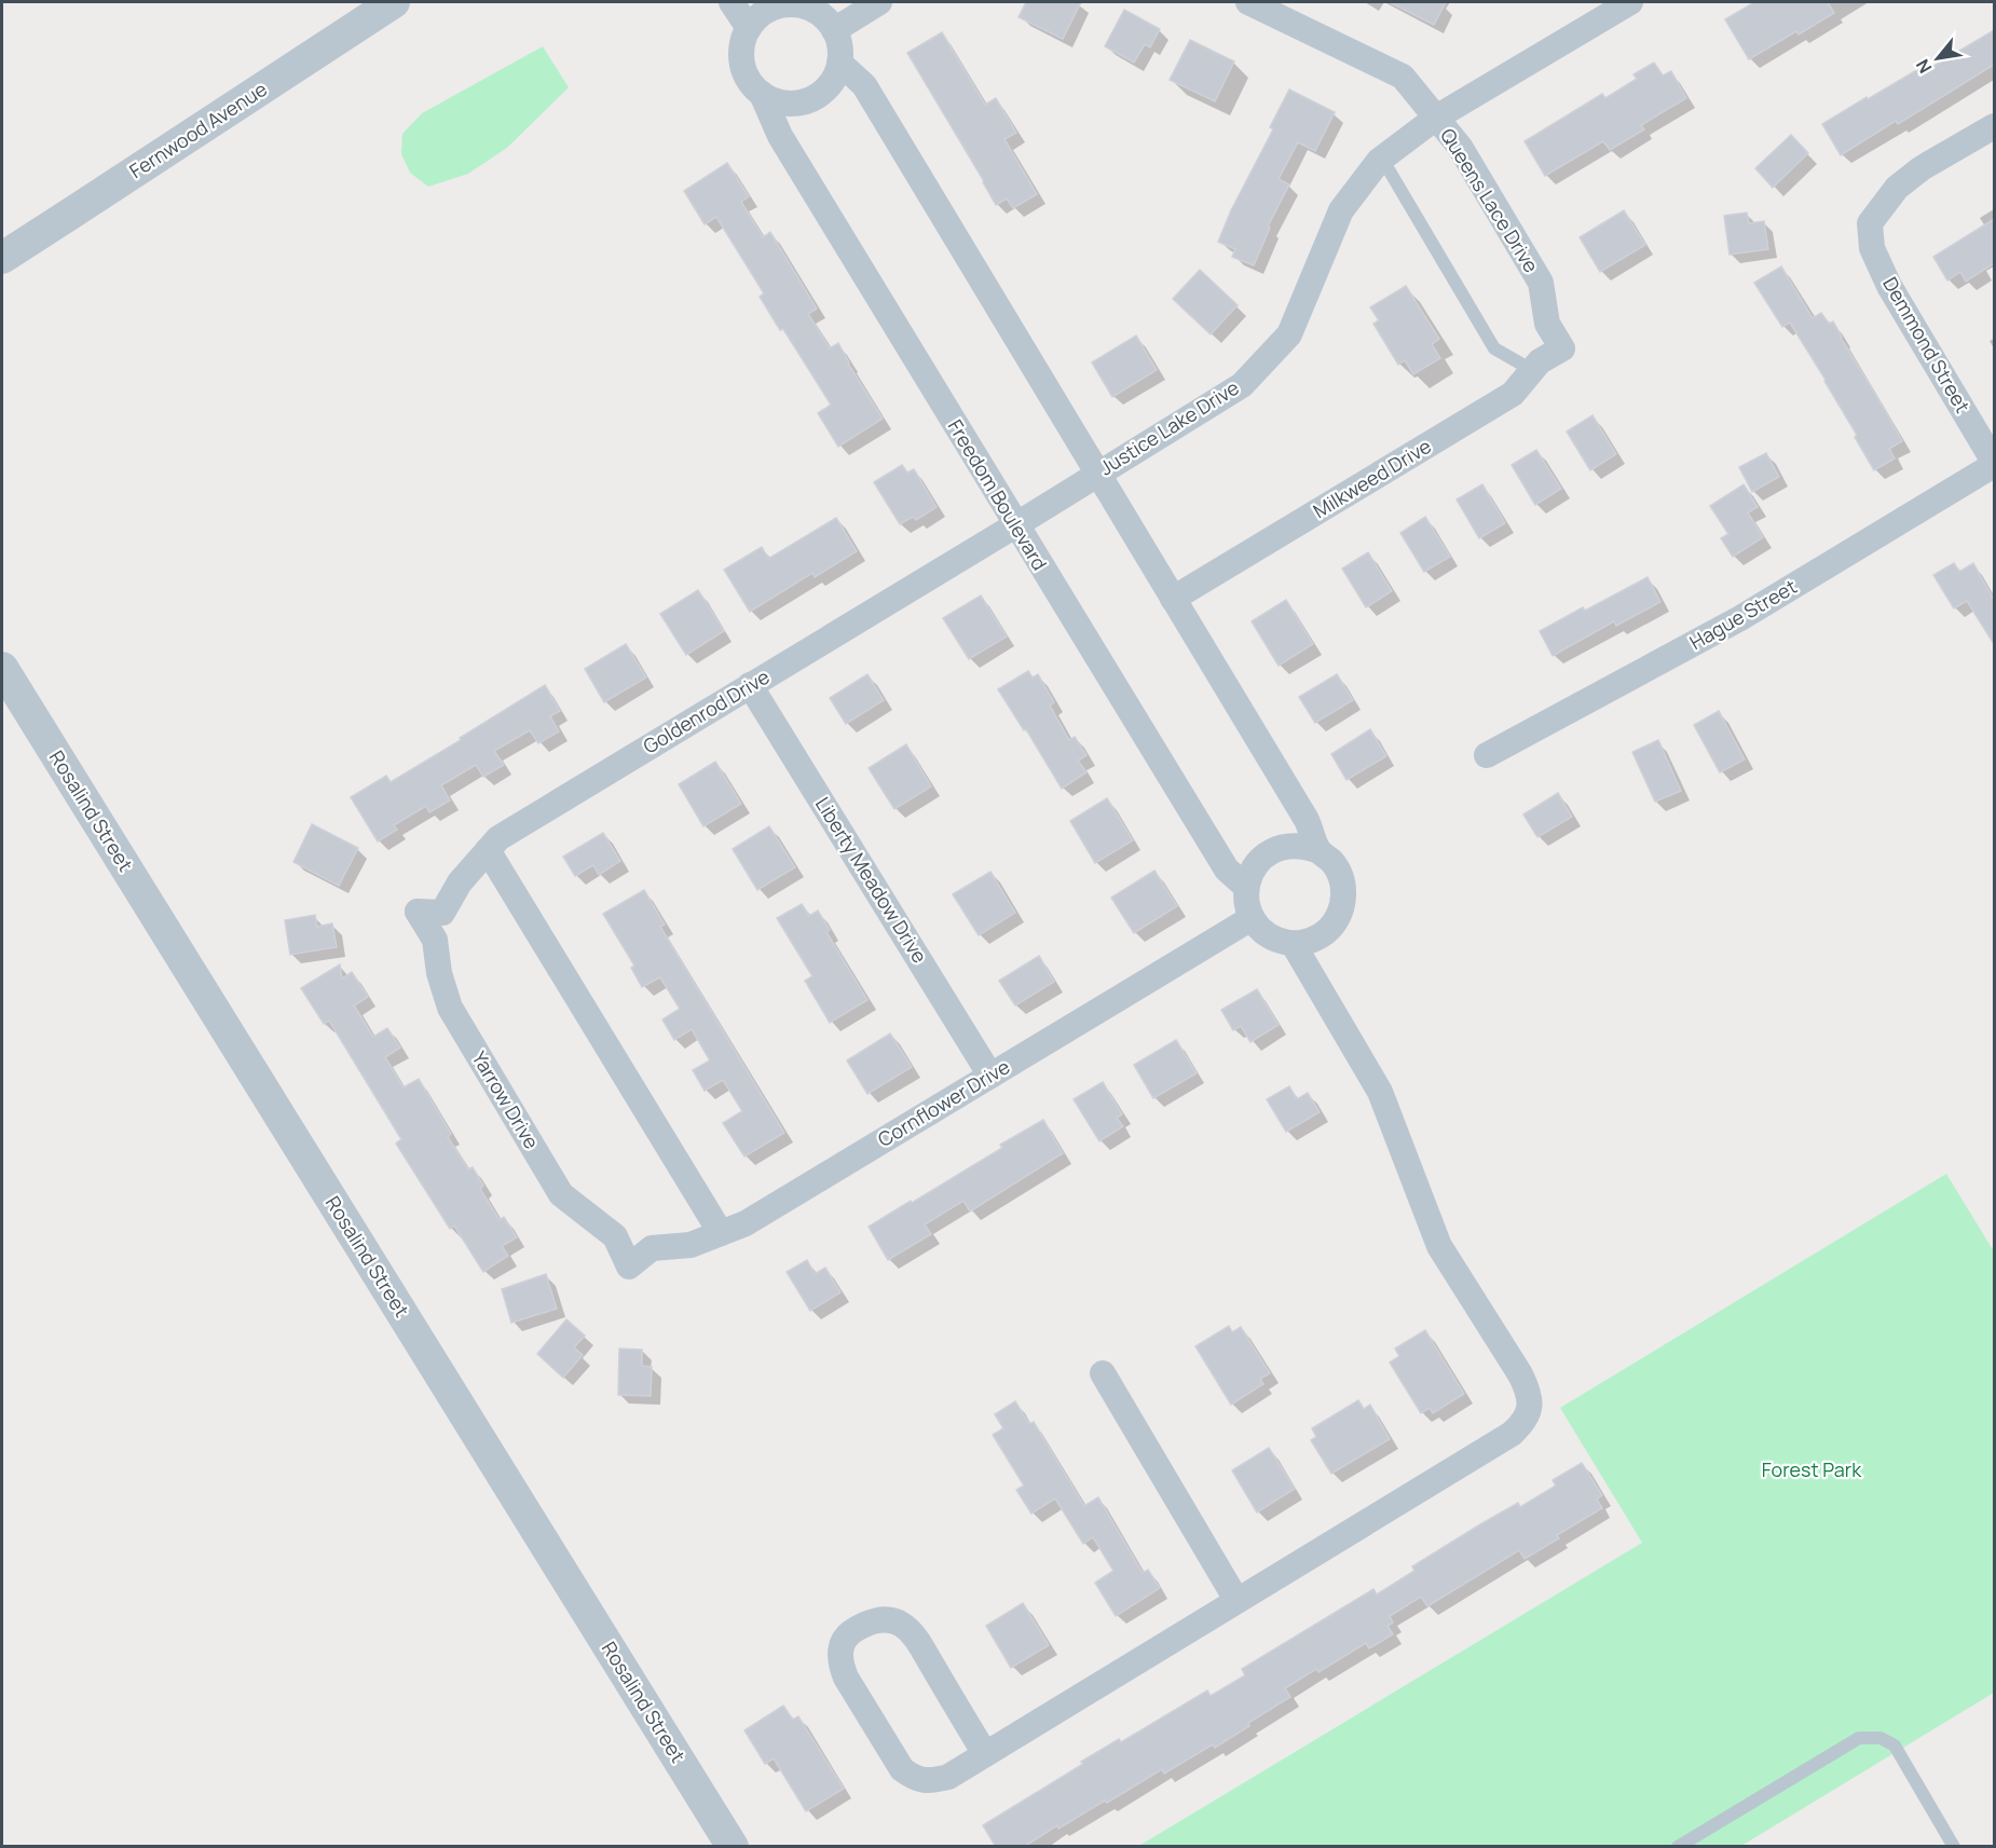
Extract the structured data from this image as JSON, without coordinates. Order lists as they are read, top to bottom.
{
  "streets": {
    "street": [
      "Fernwood Avenue",
      "Queens Lace Drive",
      "Demmond Street",
      "Justice Lake Drive",
      "Milkweed Drive",
      "Freedom Boulevard",
      "Hague Street",
      "Goldenrod Drive",
      "Rosalind Street",
      "Liberty Meadow Drive",
      "Yarrow Drive",
      "Cornflower Drive"
    ]
  },
  "crossings": [
    ["Queens Lace Drive", "Justice Lake Drive"],
    ["Queens Lace Drive", "Milkweed Drive"],
    ["Demmond Street", "Hague Street"],
    ["Justice Lake Drive", "Freedom Boulevard"],
    ["Justice Lake Drive", "Goldenrod Drive"],
    ["Freedom Boulevard", "Goldenrod Drive"],
    ["Freedom Boulevard", "Cornflower Drive"],
    ["Goldenrod Drive", "Liberty Meadow Drive"],
    ["Goldenrod Drive", "Yarrow Drive"],
    ["Liberty Meadow Drive", "Cornflower Drive"],
    ["Yarrow Drive", "Cornflower Drive"]
  ],
  "parks": ["Forest Park"],
  "north": "bottom left"
}
